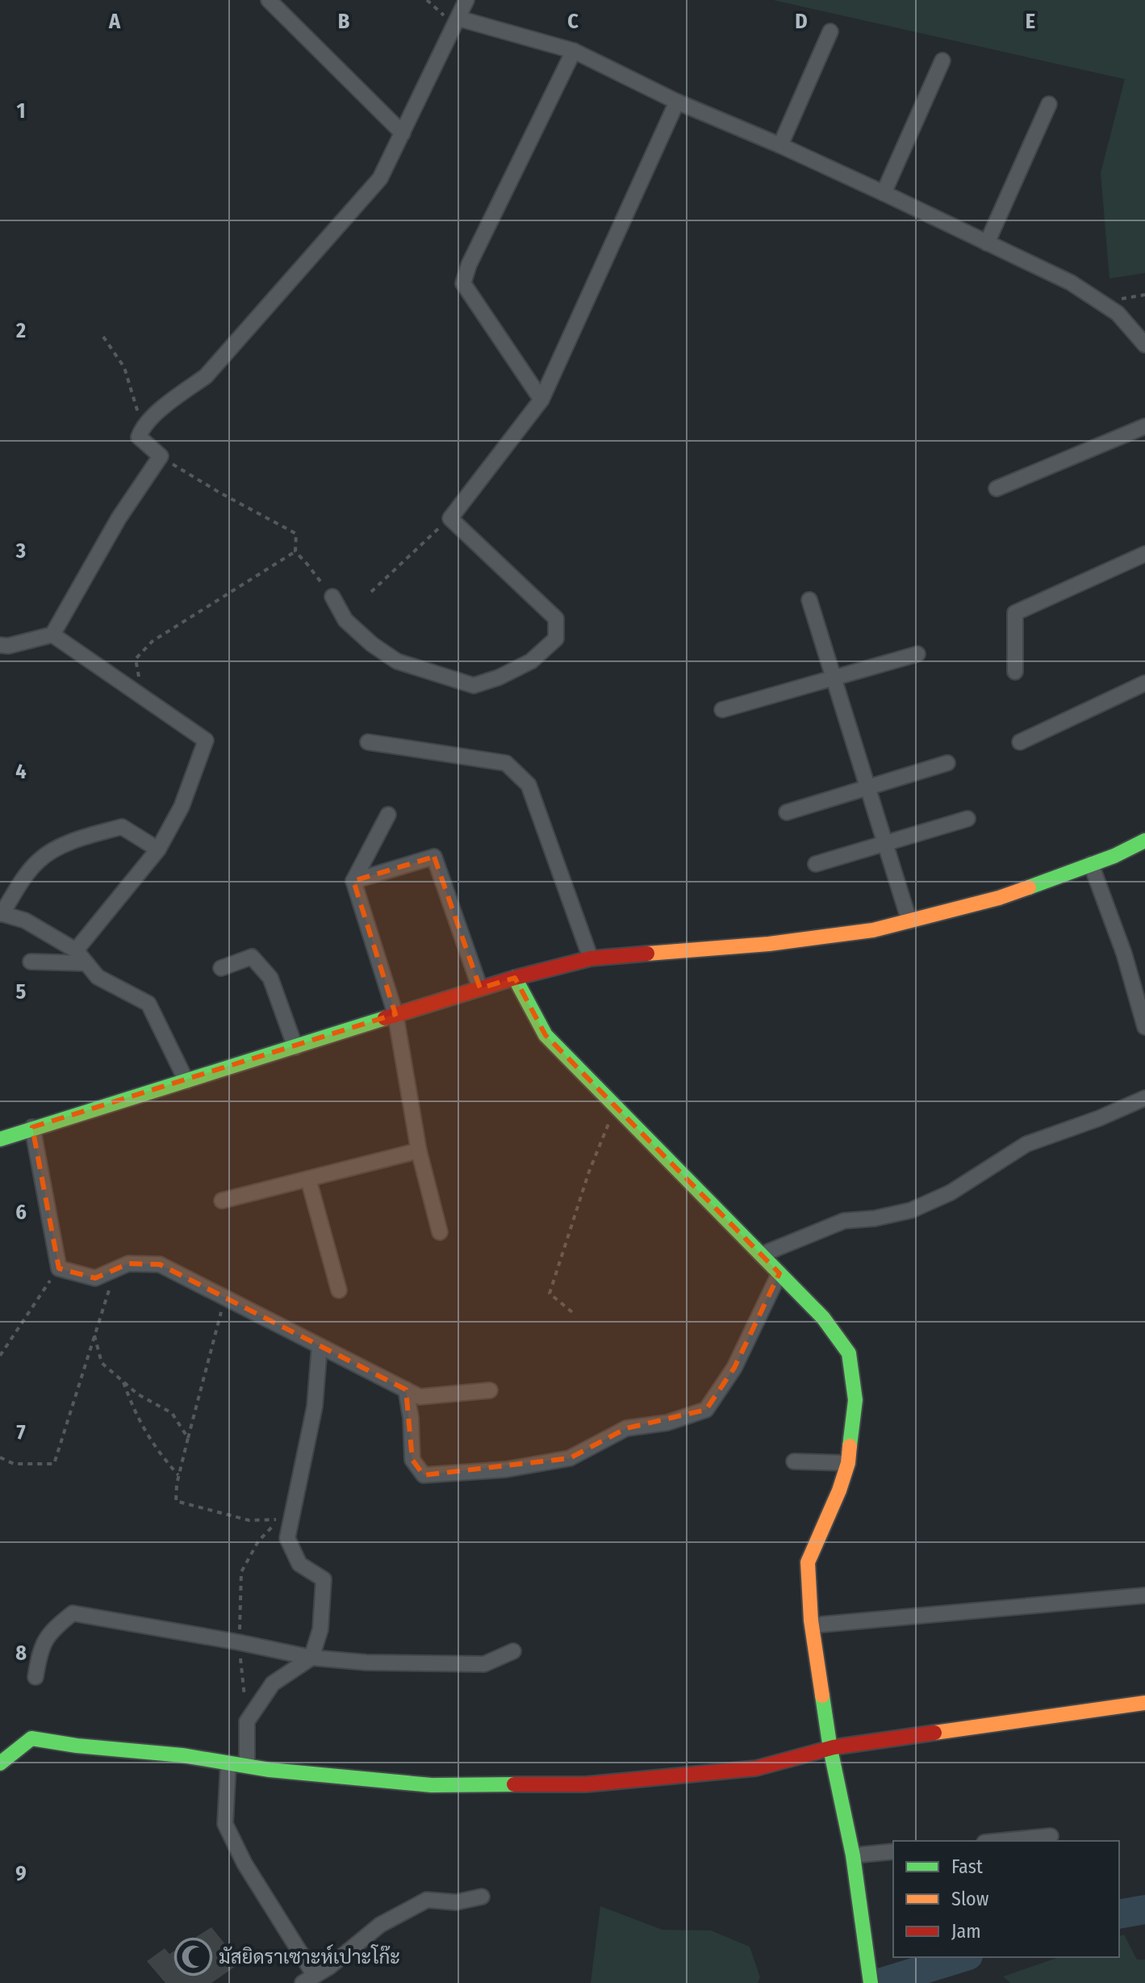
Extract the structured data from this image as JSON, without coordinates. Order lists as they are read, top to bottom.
{
  "places": {
    "mosque": ["มัสยิดราเซาะห์เปาะโก๊ะ"]
  },
  "legend": ["Fast", "Slow", "Jam"],
  "grid": {
    "columns": [
      "A",
      "B",
      "C",
      "D",
      "E"
    ],
    "rows": [
      "1",
      "2",
      "3",
      "4",
      "5",
      "6",
      "7",
      "8",
      "9"
    ]
  }
}
